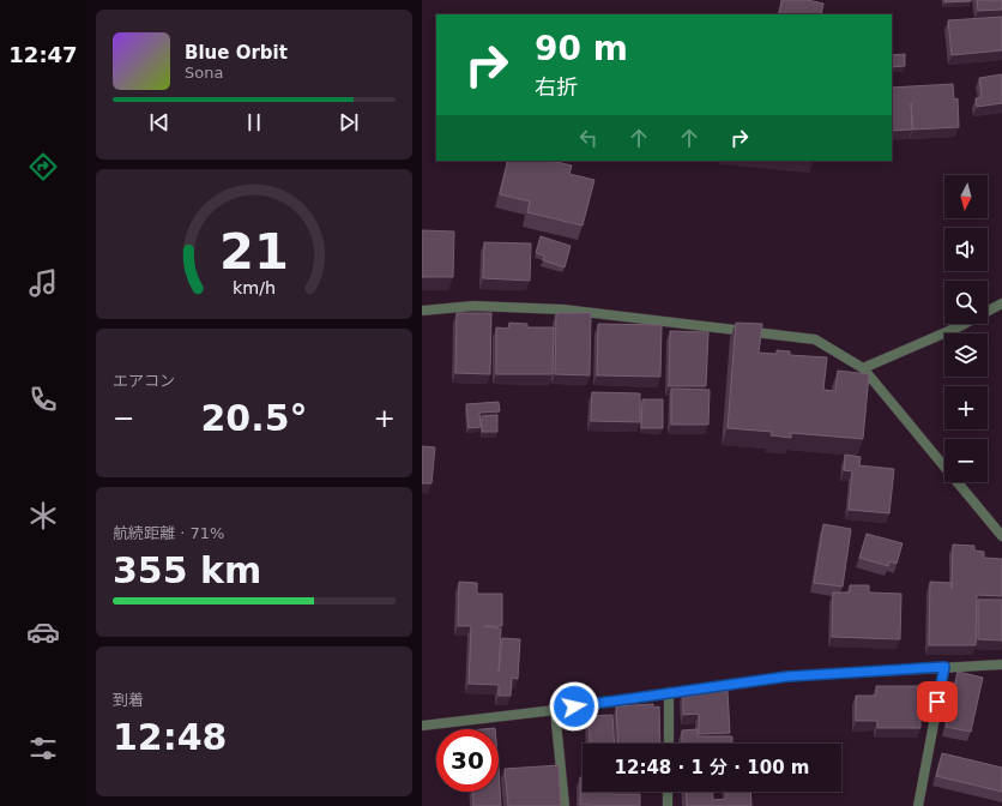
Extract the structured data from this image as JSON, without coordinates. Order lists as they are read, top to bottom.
{
  "north": "bottom",
  "page": {
    "tabs": "12:47",
    "turn": ["90 m", "右折"],
    "song": ["Blue Orbit", "Sona"],
    "map_buttons": ["+", "−"],
    "tile": [
      "エアコン",
      ["航続距離 · 71%", "355 km"],
      ["到着", "12:48"]
    ],
    "heat": ["−", "20.5°", "+"],
    "limit": "30",
    "trip": "12:48 · 1 分 · 100 m",
    "gauge": ["21", "km/h"]
  }
}
